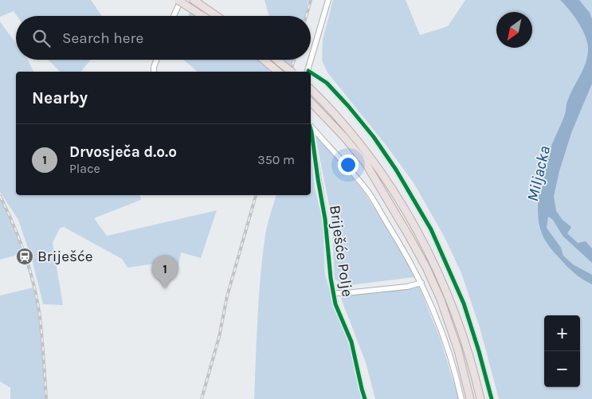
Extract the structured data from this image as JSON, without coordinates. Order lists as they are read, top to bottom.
{
  "streets": {
    "street": ["Briješće Polje"]
  },
  "water": ["Miljacka"],
  "places": {
    "station": ["Briješće"]
  },
  "north": "bottom left",
  "page": {
    "search": "Search here",
    "heading": "Nearby",
    "list": [
      {
        "mark": "1",
        "name": "Drvosječa d.o.o",
        "note": "Place",
        "value": "350 m"
      }
    ],
    "pins": "1",
    "map_buttons": ["+", "−"]
  }
}
